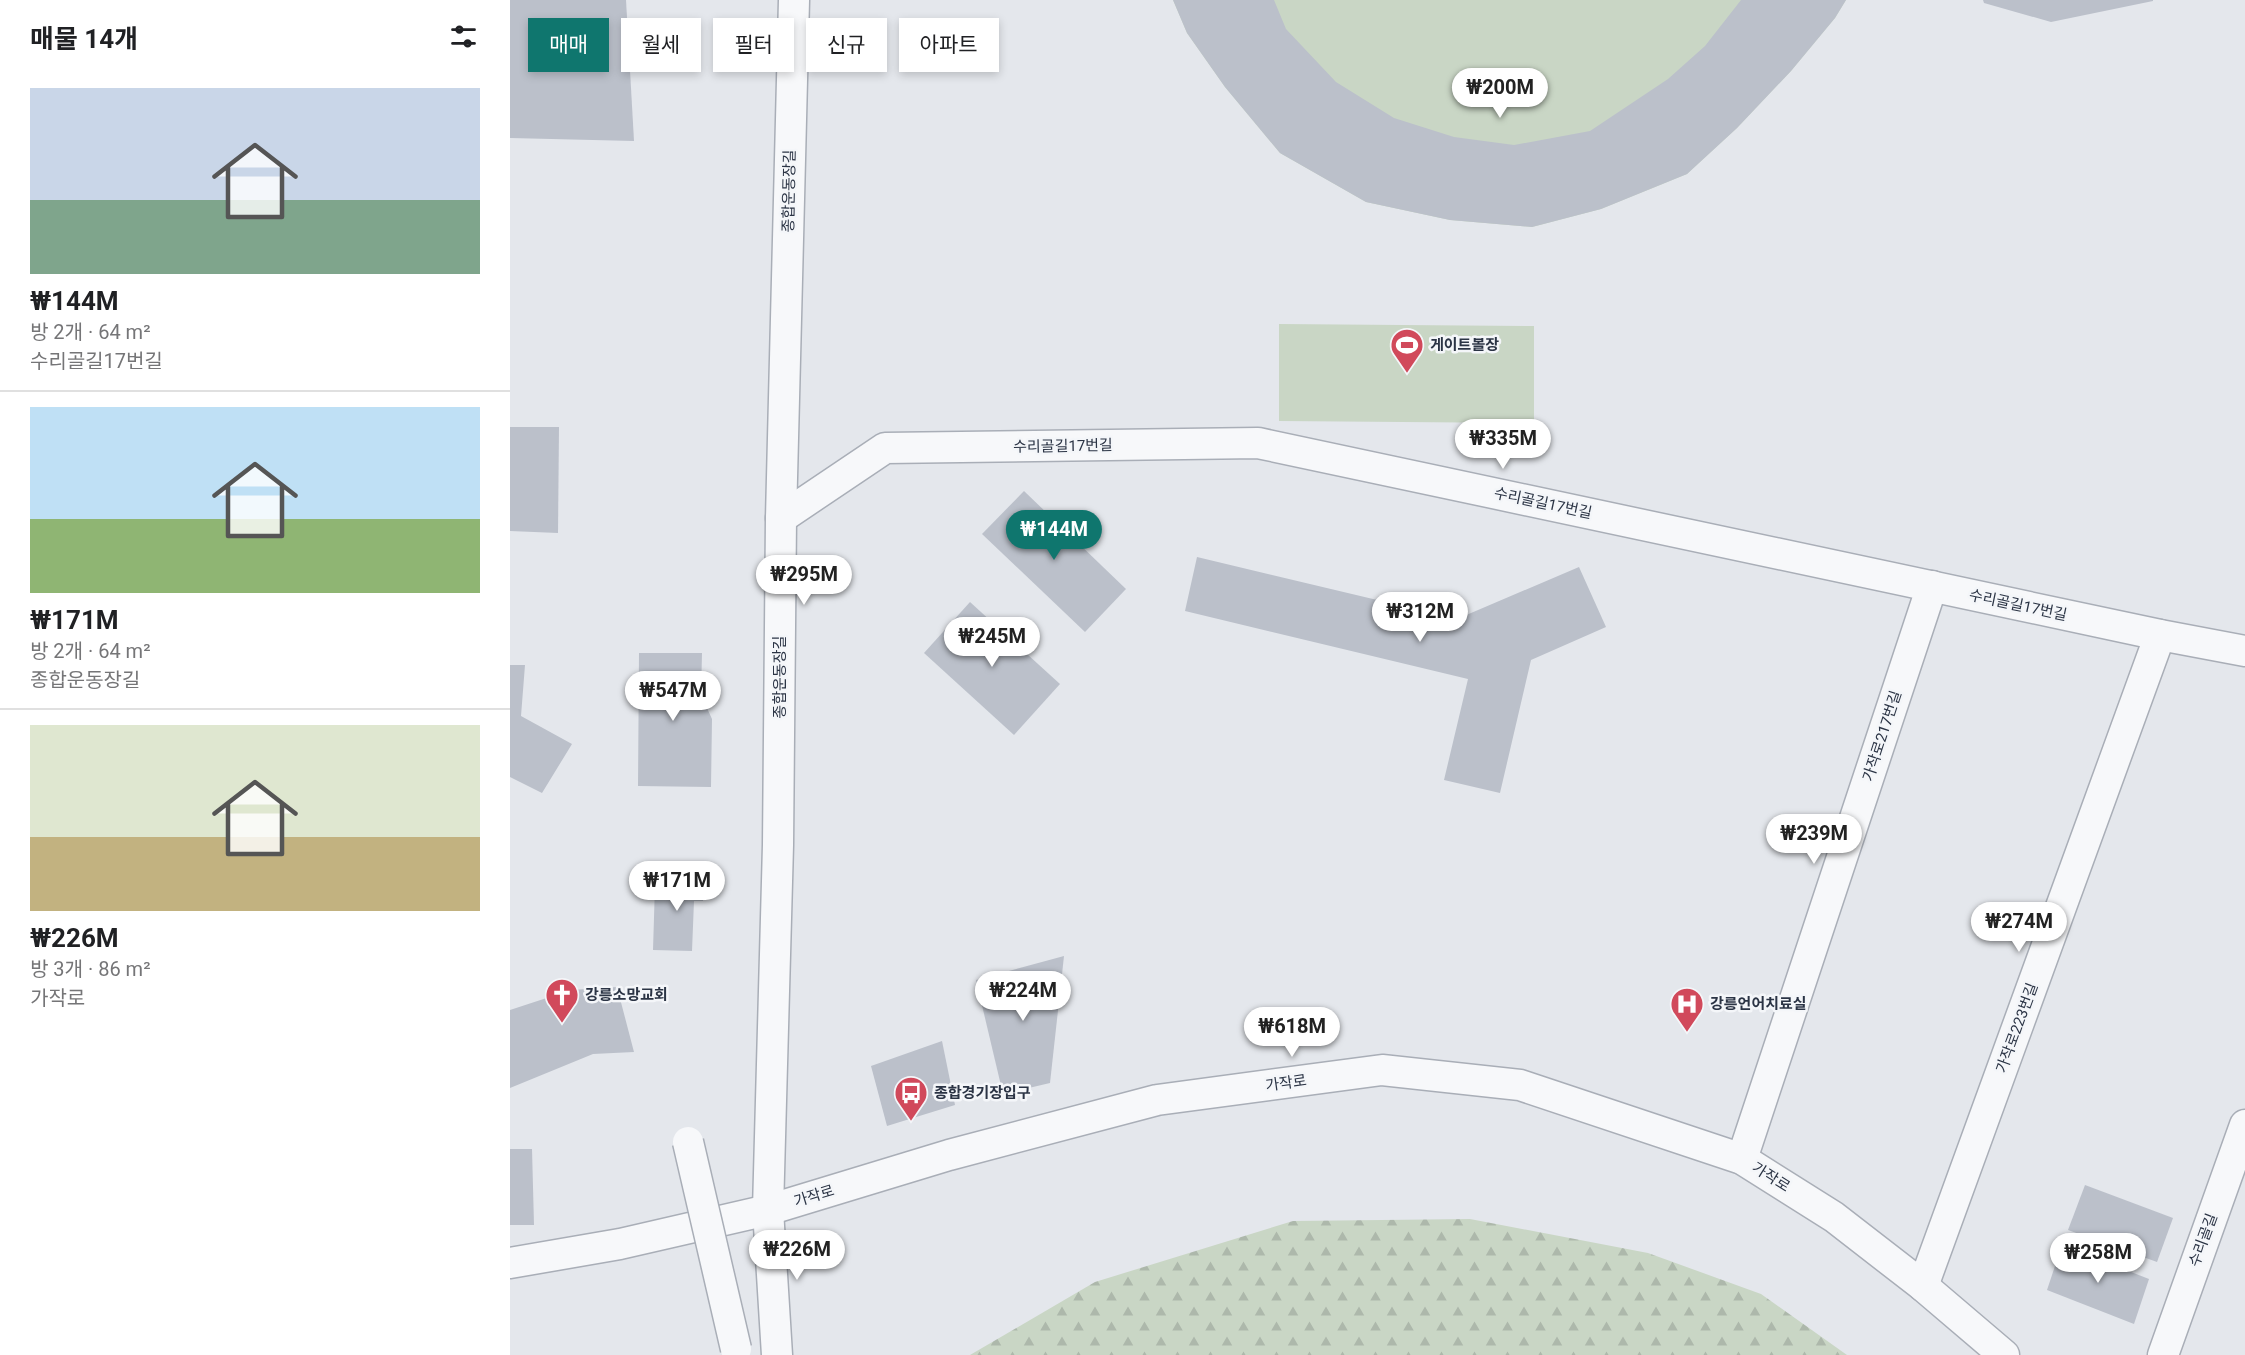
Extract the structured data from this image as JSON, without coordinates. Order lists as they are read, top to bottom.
{
  "streets": {
    "street": [
      "종합운동장길",
      "수리골길17번길",
      "가작로217번길",
      "가작로223번길",
      "가작로",
      "수리골길"
    ]
  },
  "crossings": [
    ["종합운동장길", "수리골길17번길"],
    ["종합운동장길", "가작로"],
    ["수리골길17번길", "가작로217번길"],
    ["수리골길17번길", "가작로223번길"],
    ["가작로217번길", "가작로"],
    ["가작로223번길", "가작로"]
  ],
  "places": {
    "sports": ["게이트볼장"],
    "church": ["강릉소망교회"],
    "hospital": ["강릉언어치료실"],
    "bus stop": ["종합경기장입구"]
  },
  "page": {
    "heading": "매물 14개",
    "chip": [
      "매매",
      "월세",
      "필터",
      "신규",
      "아파트"
    ],
    "price": [
      "₩200M",
      "₩335M",
      "₩144M",
      "₩295M",
      "₩312M",
      "₩245M",
      "₩547M",
      "₩239M",
      "₩171M",
      "₩274M",
      "₩224M",
      "₩618M",
      "₩226M",
      "₩258M"
    ],
    "list": [
      {
        "name": "₩144M",
        "note": "방 2개 · 64 m² · 수리골길17번길"
      },
      {
        "name": "₩171M",
        "note": "방 2개 · 64 m² · 종합운동장길"
      },
      {
        "name": "₩226M",
        "note": "방 3개 · 86 m² · 가작로"
      }
    ]
  }
}
